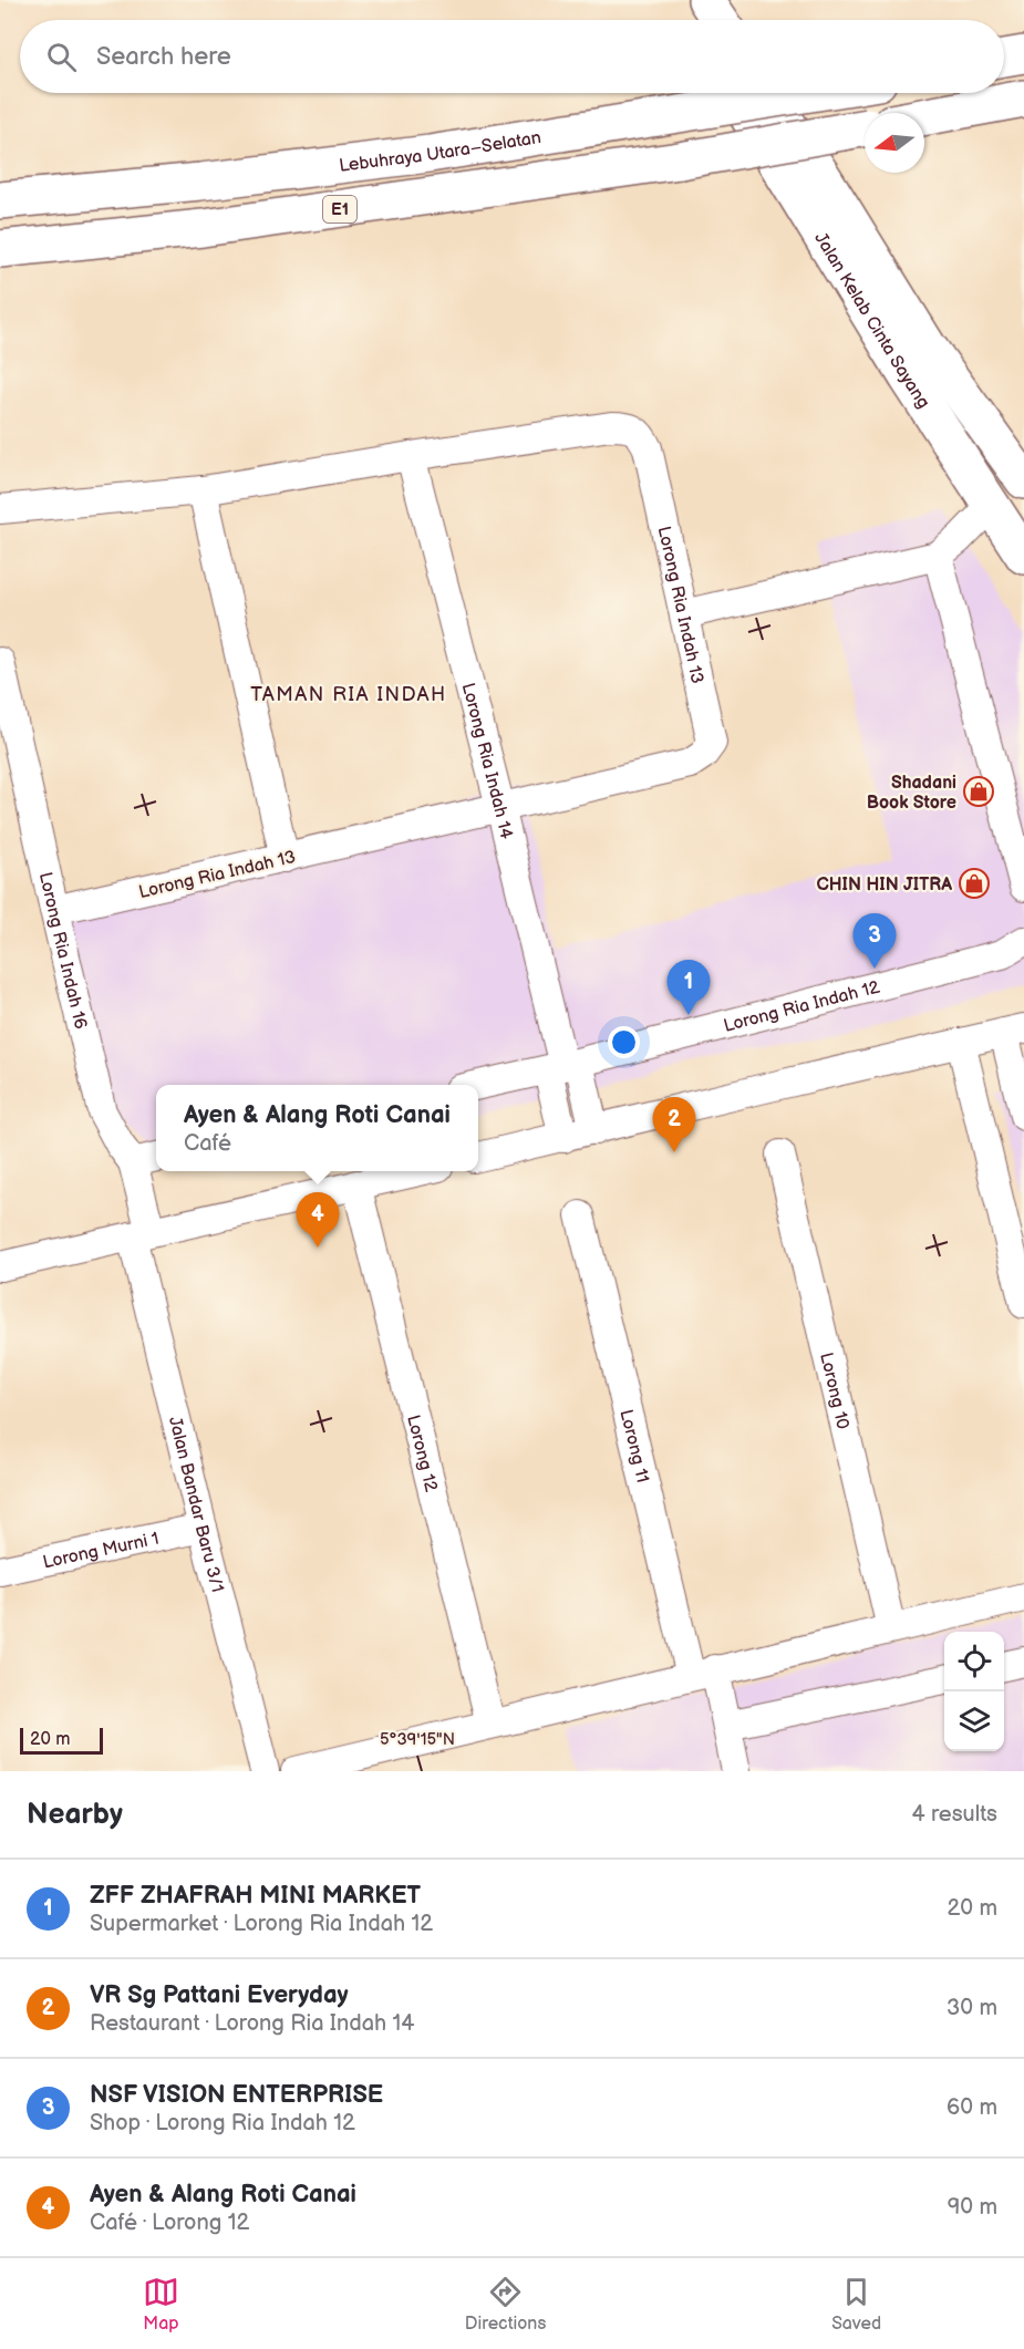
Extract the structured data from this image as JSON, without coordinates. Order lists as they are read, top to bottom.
{
  "streets": {
    "main road": ["Lebuhraya Utara–Selatan", "E1", "Jalan Kelab Cinta Sayang"],
    "street": [
      "Lorong Ria Indah 13",
      "Lorong Ria Indah 14",
      "Lorong Ria Indah 16",
      "Lorong Ria Indah 12",
      "Lorong 10",
      "Lorong 11",
      "Lorong 12",
      "Jalan Bandar Baru 3/1",
      "Lorong Murni 1"
    ]
  },
  "crossings": [
    ["Lorong Ria Indah 13", "Lorong Ria Indah 14"],
    ["Lorong Ria Indah 13", "Lorong Ria Indah 16"],
    ["Lorong Ria Indah 14", "Lorong Ria Indah 12"],
    ["Lorong Ria Indah 16", "Jalan Bandar Baru 3/1"],
    ["Jalan Bandar Baru 3/1", "Lorong Murni 1"]
  ],
  "districts": ["TAMAN RIA INDAH"],
  "places": {
    "shop": ["Shadani Book Store", "CHIN HIN JITRA"]
  },
  "scale_bar": "20 m",
  "north": "left",
  "page": {
    "search": "Search here",
    "pins": [
      "3",
      "1",
      "2",
      "4"
    ],
    "popup": ["Ayen & Alang Roti Canai", "Café"],
    "scale": "20 m",
    "heading": ["Nearby", "4 results"],
    "list": [
      {
        "mark": "1",
        "name": "ZFF ZHAFRAH MINI MARKET",
        "note": "Supermarket · Lorong Ria Indah 12",
        "value": "20 m"
      },
      {
        "mark": "2",
        "name": "VR Sg Pattani Everyday",
        "note": "Restaurant · Lorong Ria Indah 14",
        "value": "30 m"
      },
      {
        "mark": "3",
        "name": "NSF VISION ENTERPRISE",
        "note": "Shop · Lorong Ria Indah 12",
        "value": "60 m"
      },
      {
        "mark": "4",
        "name": "Ayen & Alang Roti Canai",
        "note": "Café · Lorong 12",
        "value": "90 m"
      }
    ],
    "nav": ["Map", "Directions", "Saved"]
  },
  "coordinates": ["5°39'15\"N"]
}
